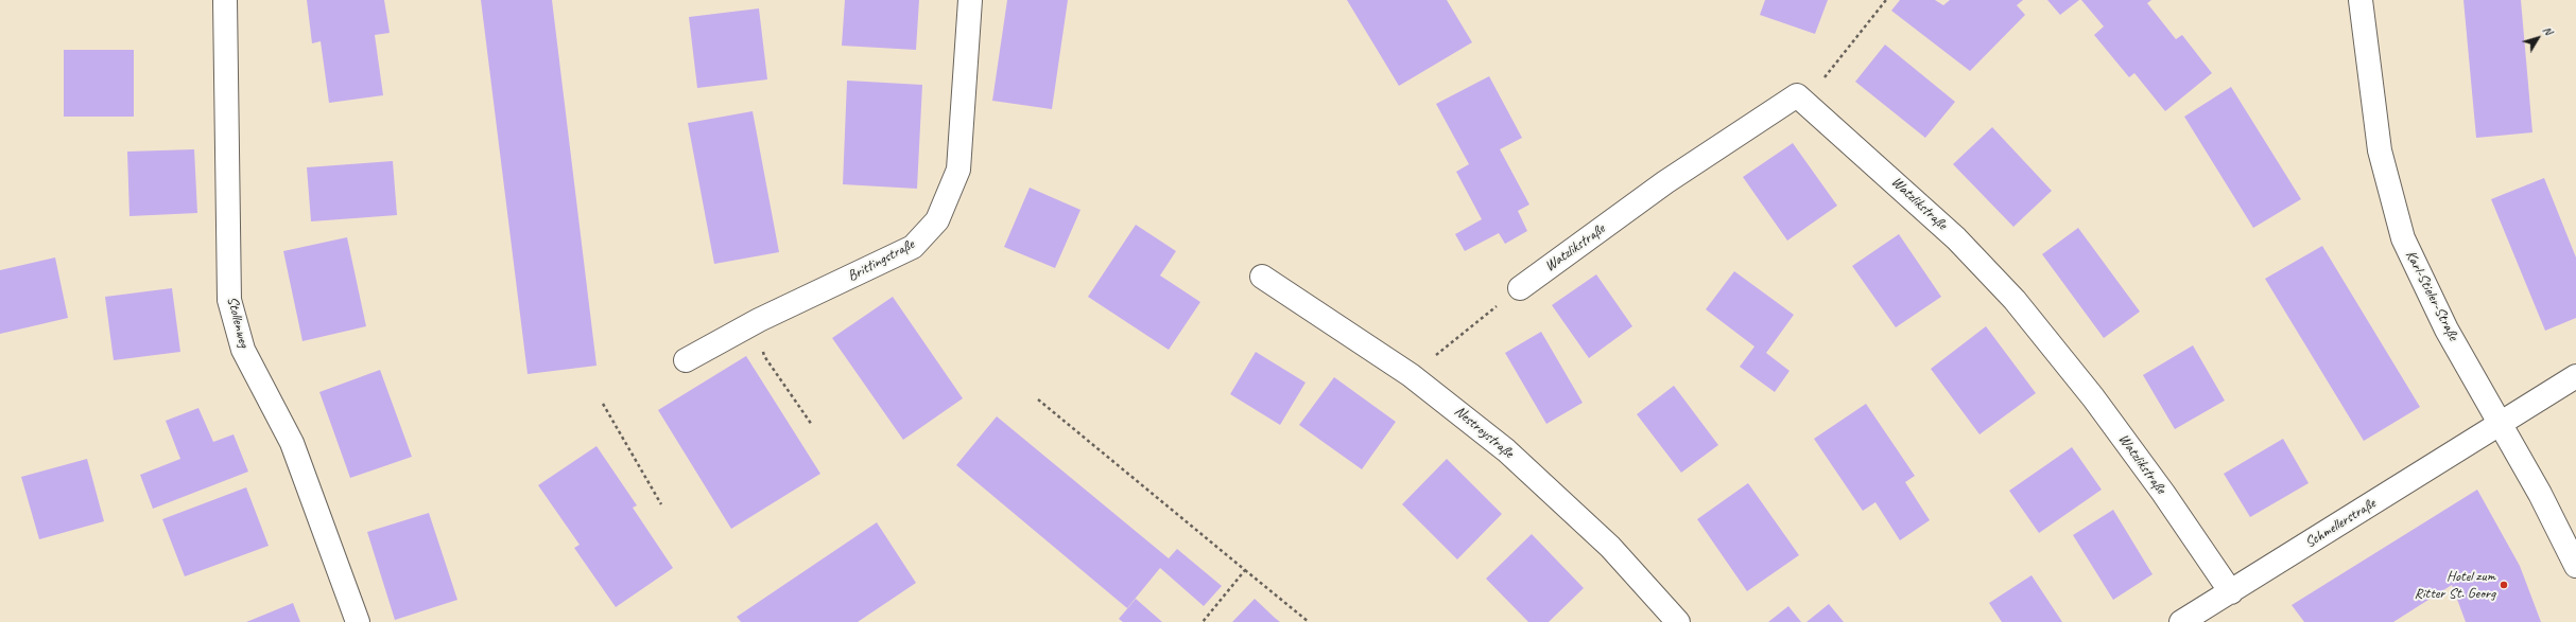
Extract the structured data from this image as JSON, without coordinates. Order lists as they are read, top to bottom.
{
  "streets": {
    "street": [
      "Watzlikstraße",
      "Brittingstraße",
      "Karl-Stieler-Straße",
      "Stollenweg",
      "Nestroystraße",
      "Schmellerstraße"
    ]
  },
  "crossings": [
    ["Watzlikstraße", "Schmellerstraße"],
    ["Karl-Stieler-Straße", "Schmellerstraße"]
  ],
  "places": ["Hotel zum Ritter St. Georg"],
  "north": "top right"
}
